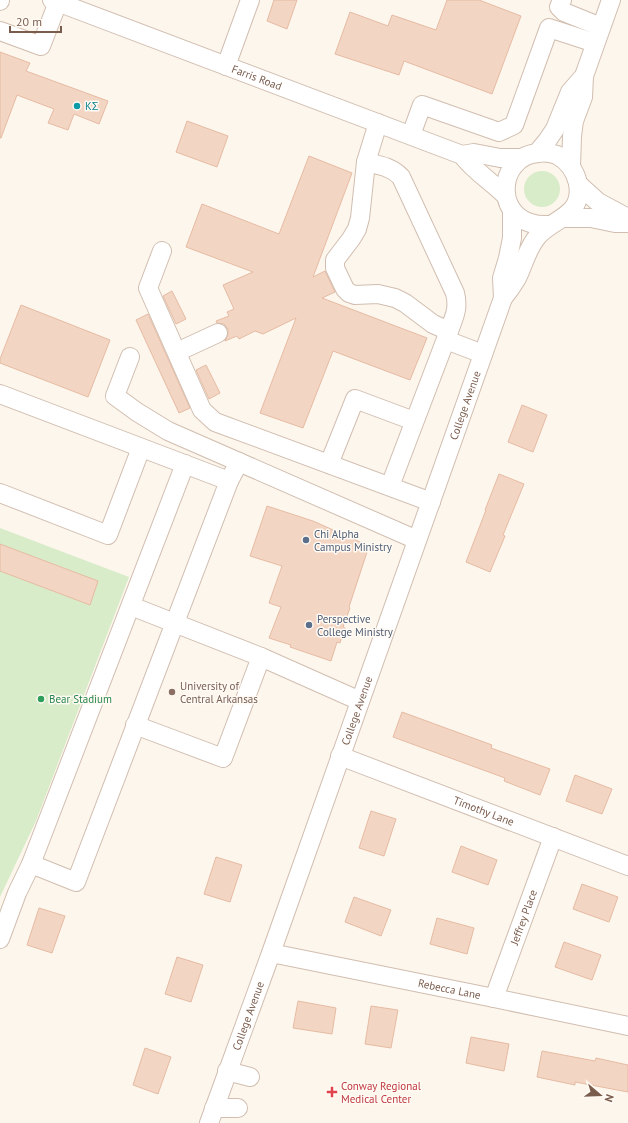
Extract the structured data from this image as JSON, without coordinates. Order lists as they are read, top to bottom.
{
  "streets": {
    "street": [
      "Farris Road",
      "College Avenue",
      "Timothy Lane",
      "Jeffrey Place",
      "Rebecca Lane"
    ]
  },
  "crossings": [
    ["Farris Road", "College Avenue"],
    ["College Avenue", "Timothy Lane"],
    ["College Avenue", "Rebecca Lane"],
    ["Timothy Lane", "Jeffrey Place"],
    ["Jeffrey Place", "Rebecca Lane"]
  ],
  "places": {
    "other": [
      "KΣ",
      "Chi Alpha Campus Ministry",
      "Perspective College Ministry",
      "University of Central Arkansas",
      "Bear Stadium"
    ],
    "health": ["Conway Regional Medical Center"]
  },
  "scale_bar": "20 m",
  "north": "right"
}
